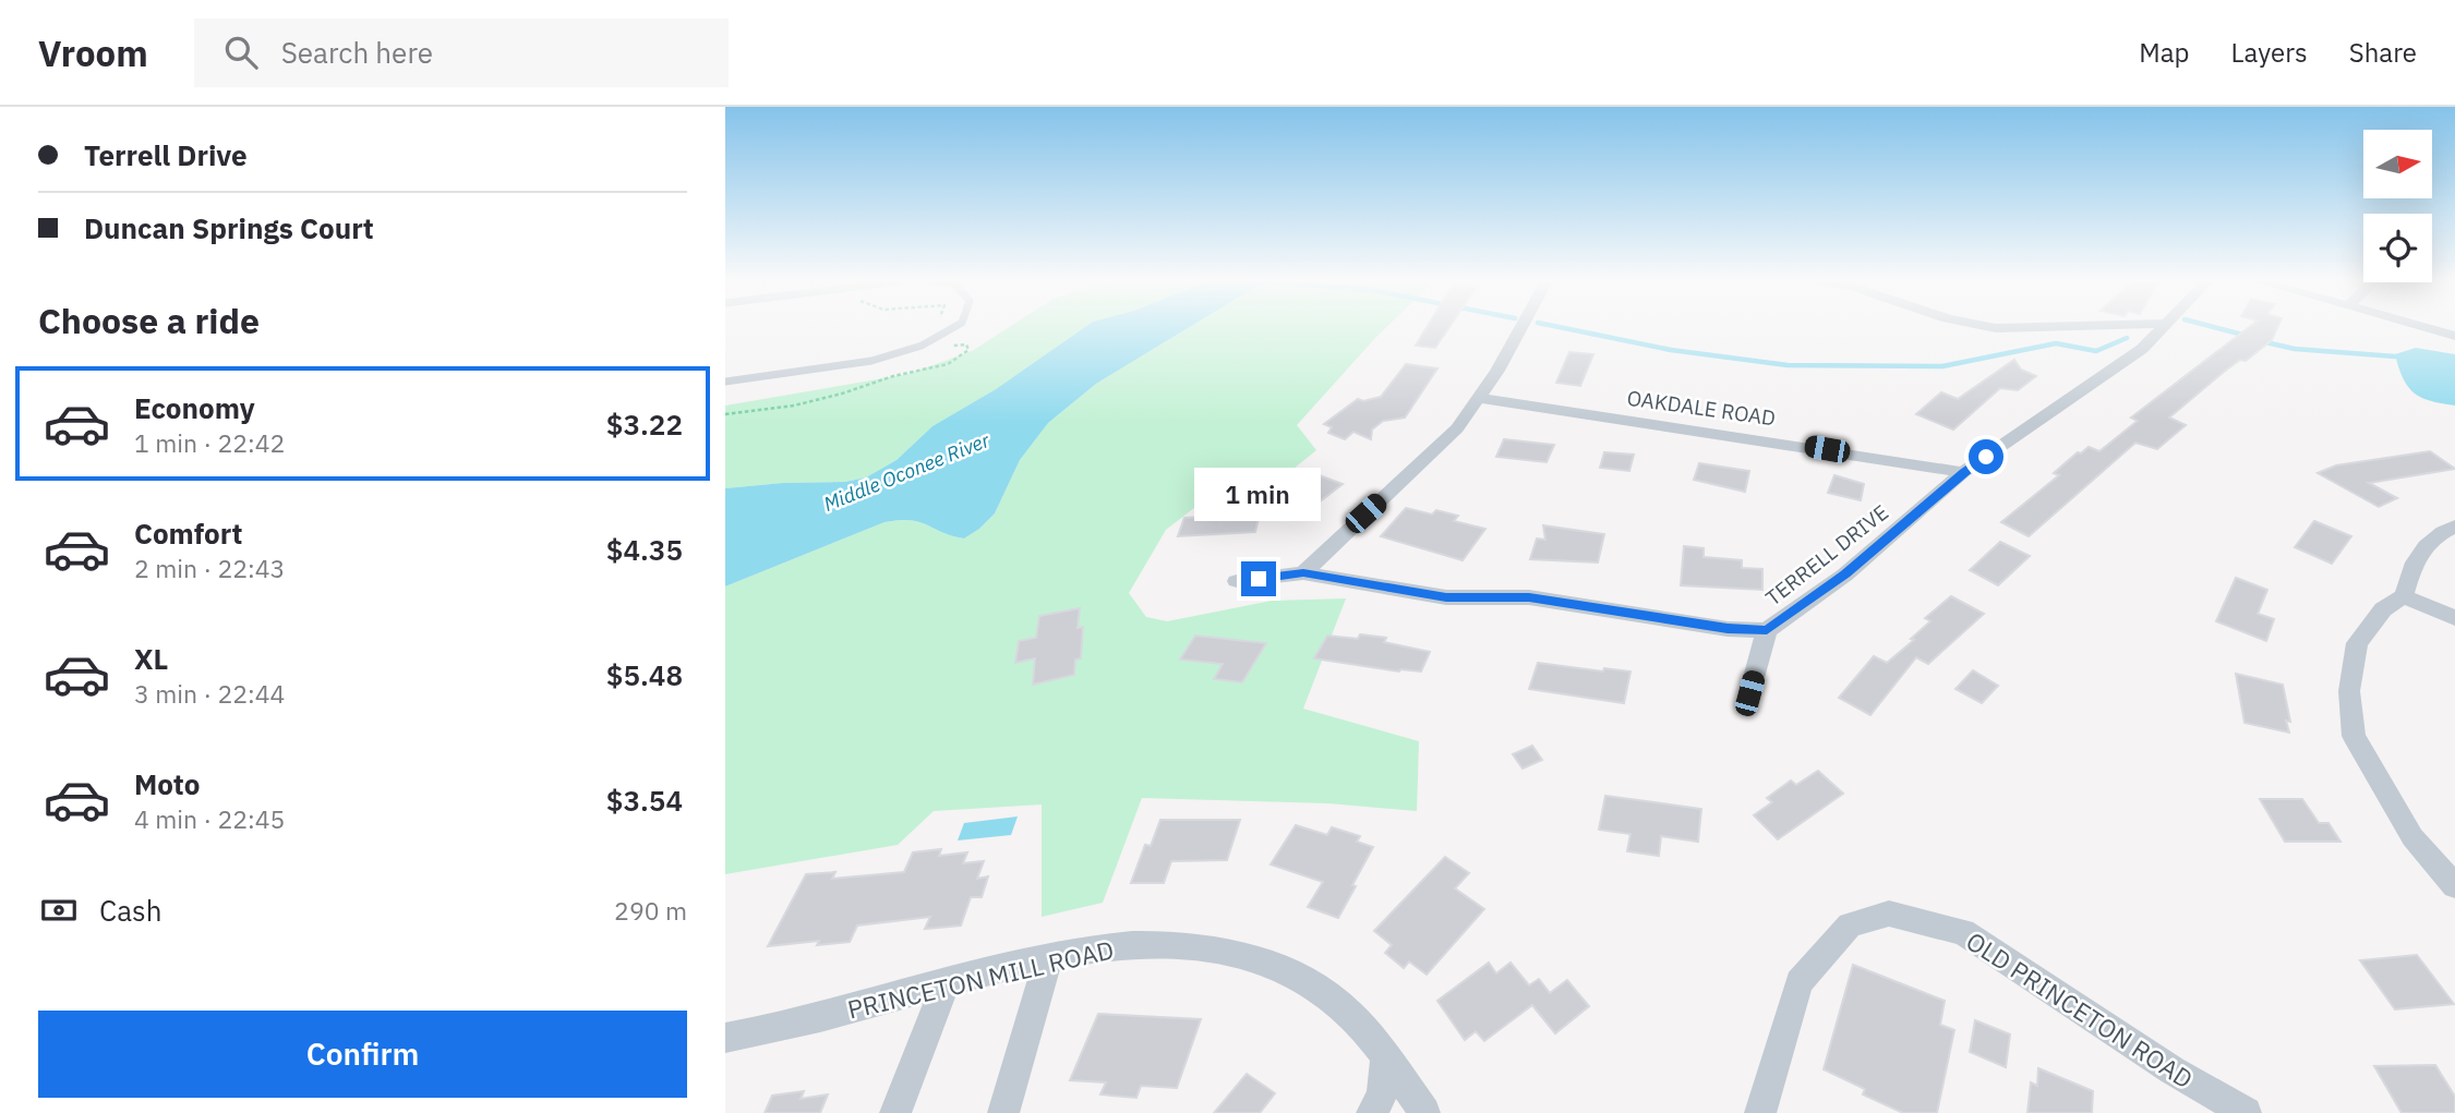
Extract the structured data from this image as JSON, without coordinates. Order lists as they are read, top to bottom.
{
  "streets": {
    "street": [
      "OAKDALE ROAD",
      "TERRELL DRIVE",
      "PRINCETON MILL ROAD",
      "OLD PRINCETON ROAD"
    ]
  },
  "crossings": [
    ["OAKDALE ROAD", "TERRELL DRIVE"]
  ],
  "water": ["Middle Oconee River"],
  "north": "right",
  "page": {
    "header": "Vroom",
    "search": "Search here",
    "nav": ["Map", "Layers", "Share"],
    "banner": ["Terrell Drive", "Duncan Springs Court"],
    "heading": "Choose a ride",
    "list": [
      {
        "name": "Economy",
        "note": "1 min · 22:42",
        "value": "$3.22"
      },
      {
        "name": "Comfort",
        "note": "2 min · 22:43",
        "value": "$4.35"
      },
      {
        "name": "XL",
        "note": "3 min · 22:44",
        "value": "$5.48"
      },
      {
        "name": "Moto",
        "note": "4 min · 22:45",
        "value": "$3.54"
      }
    ],
    "bubble": "1 min",
    "pay": ["Cash", "290 m"],
    "buttons": "Confirm"
  }
}
